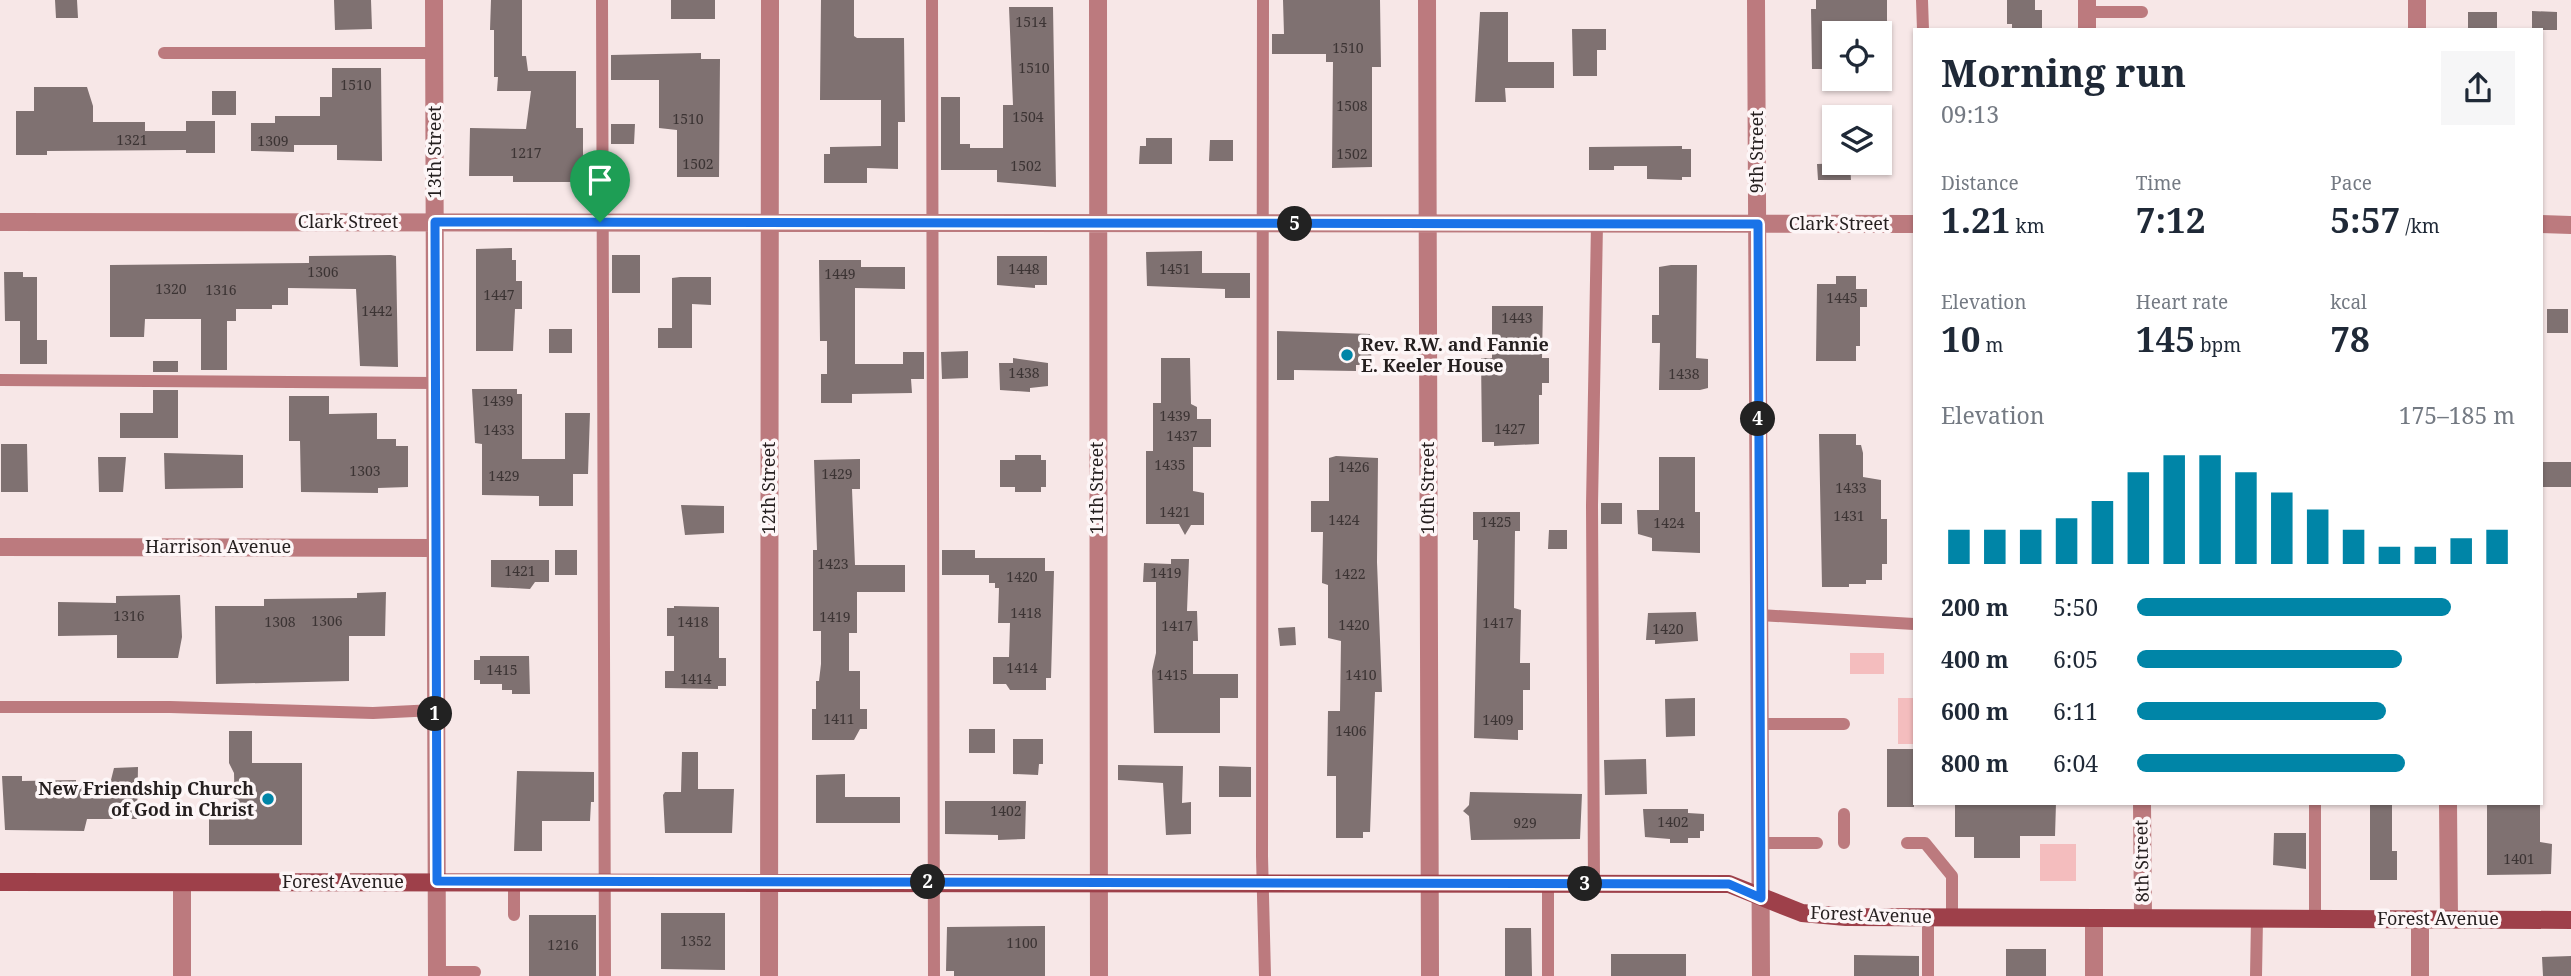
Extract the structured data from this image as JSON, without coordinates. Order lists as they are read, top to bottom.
{
  "streets": {
    "street": [
      "13th Street",
      "9th Street",
      "Clark Street",
      "12th Street",
      "11th Street",
      "10th Street",
      "Harrison Avenue",
      "8th Street",
      "Forest Avenue"
    ]
  },
  "crossings": [
    ["13th Street", "Clark Street"],
    ["13th Street", "Harrison Avenue"],
    ["13th Street", "Forest Avenue"],
    ["9th Street", "Clark Street"],
    ["9th Street", "Forest Avenue"],
    ["Clark Street", "12th Street"],
    ["Clark Street", "11th Street"],
    ["Clark Street", "10th Street"],
    ["12th Street", "Forest Avenue"],
    ["11th Street", "Forest Avenue"],
    ["10th Street", "Forest Avenue"],
    ["8th Street", "Forest Avenue"]
  ],
  "places": ["Rev. R.W. and Fannie E. Keeler House", "New Friendship Church of God in Christ"],
  "house_numbers": [
    "1514",
    "1510",
    "1510",
    "1510",
    "1508",
    "1504",
    "1510",
    "1321",
    "1309",
    "1217",
    "1502",
    "1502",
    "1502",
    "1448",
    "1451",
    "1306",
    "1449",
    "1320",
    "1316",
    "1447",
    "1445",
    "1442",
    "1443",
    "1438",
    "1438",
    "1439",
    "1439",
    "1427",
    "1433",
    "1437",
    "1435",
    "1426",
    "1303",
    "1429",
    "1429",
    "1433",
    "1421",
    "1431",
    "1424",
    "1425",
    "1424",
    "1423",
    "1421",
    "1419",
    "1422",
    "1420",
    "1418",
    "1316",
    "1419",
    "1306",
    "1308",
    "1418",
    "1417",
    "1420",
    "1417",
    "1420",
    "1414",
    "1415",
    "1415",
    "1410",
    "1414",
    "1411",
    "1409",
    "1406",
    "1402",
    "1402",
    "929",
    "1401",
    "1352",
    "1100",
    "1216"
  ],
  "page": {
    "heading": ["Morning run", "09:13"],
    "stats": [
      ["Distance", "1.21 km"],
      ["Time", "7:12"],
      ["Pace", "5:57 /km"],
      ["Elevation", "10 m"],
      ["Heart rate", "145 bpm"],
      ["kcal", "78"]
    ],
    "pins": [
      "5",
      "4",
      "1",
      "2",
      "3"
    ],
    "chart": ["Elevation", "175–185 m"],
    "list": [
      {
        "name": "200 m",
        "note": "5:50"
      },
      {
        "name": "400 m",
        "note": "6:05"
      },
      {
        "name": "600 m",
        "note": "6:11"
      },
      {
        "name": "800 m",
        "note": "6:04"
      }
    ]
  }
}
